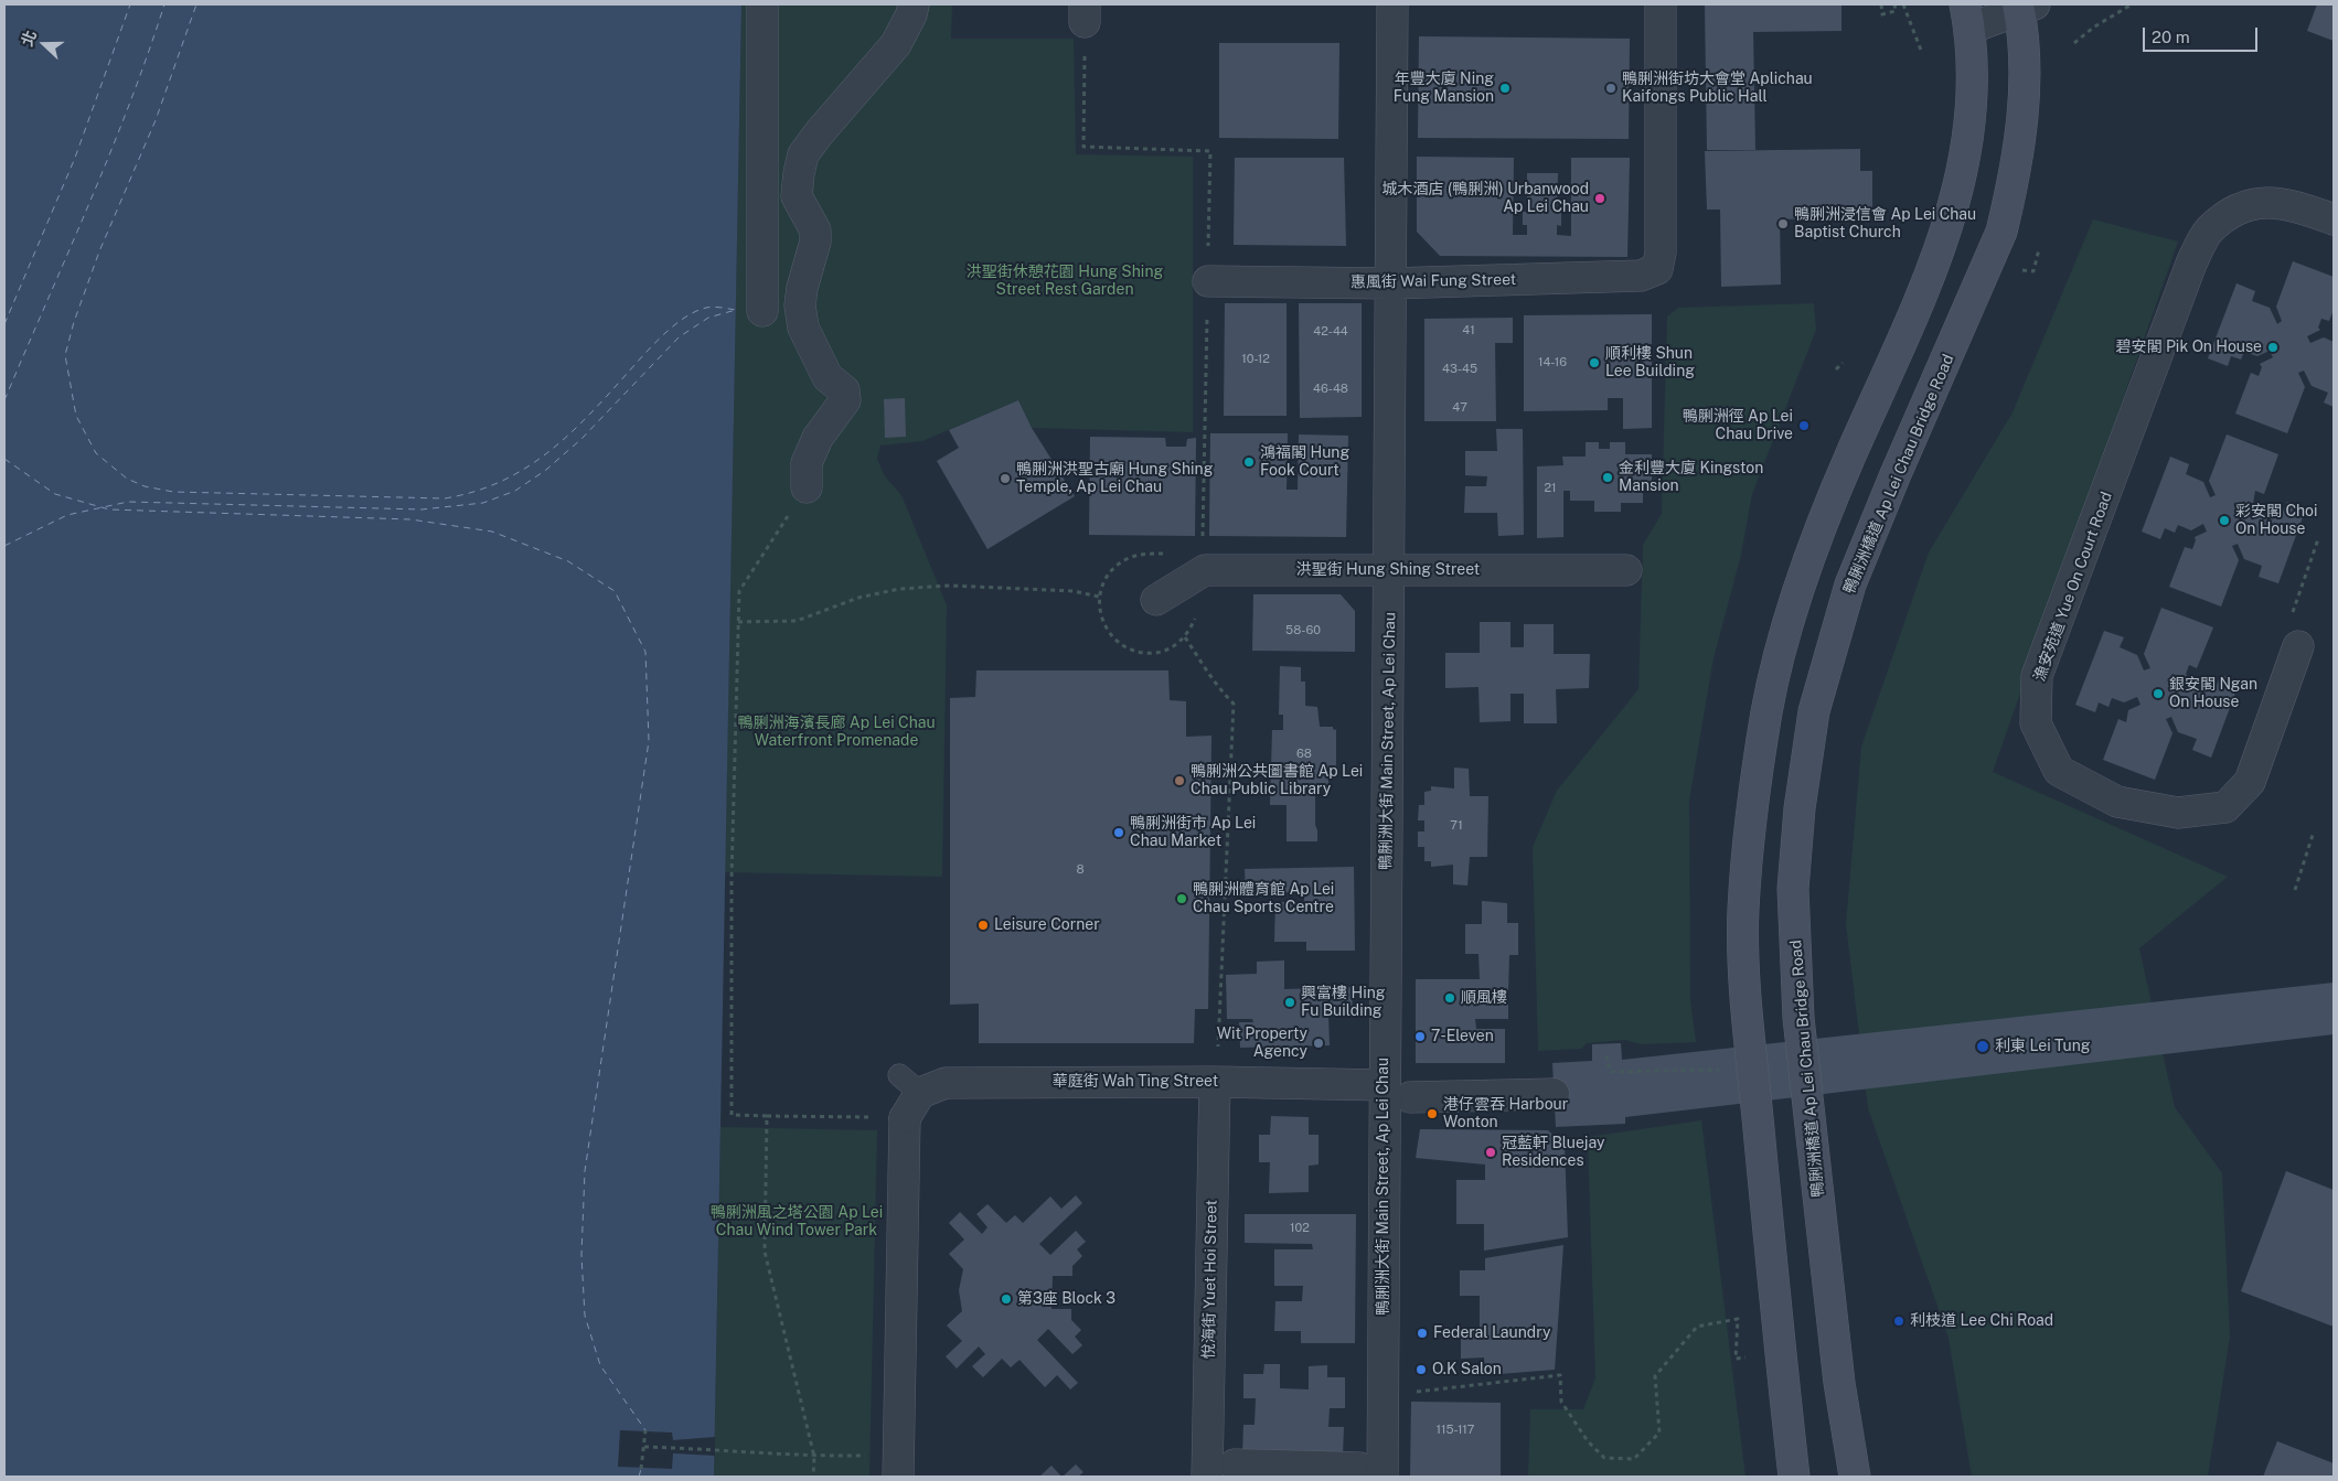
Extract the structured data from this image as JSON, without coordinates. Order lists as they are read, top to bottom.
{
  "streets": {
    "main road": ["鴨脷洲橋道 Ap Lei Chau Bridge Road"],
    "street": [
      "惠風街 Wai Fung Street",
      "洪聖街 Hung Shing Street",
      "漁安苑道 Yue On Court Road",
      "鴨脷洲大街 Main Street, Ap Lei Chau",
      "華庭街 Wah Ting Street",
      "悅海街 Yuet Hoi Street"
    ]
  },
  "crossings": [
    ["惠風街 Wai Fung Street", "鴨脷洲大街 Main Street, Ap Lei Chau"],
    ["洪聖街 Hung Shing Street", "鴨脷洲大街 Main Street, Ap Lei Chau"],
    ["鴨脷洲大街 Main Street, Ap Lei Chau", "華庭街 Wah Ting Street"],
    ["華庭街 Wah Ting Street", "悅海街 Yuet Hoi Street"]
  ],
  "parks": ["洪聖街休憩花園 Hung Shing Street Rest Garden", "鴨脷洲海濱長廊 Ap Lei Chau Waterfront Promenade", "鴨脷洲風之塔公園 Ap Lei Chau Wind Tower Park"],
  "places": [
    "年豐大廈 Ning Fung Mansion",
    "鴨脷洲街坊大會堂 Aplichau Kaifongs Public Hall",
    "城木酒店 (鴨脷洲) Urbanwood Ap Lei Chau",
    "鴨脷洲浸信會 Ap Lei Chau Baptist Church",
    "碧安閣 Pik On House",
    "順利樓 Shun Lee Building",
    "鴨脷洲徑 Ap Lei Chau Drive",
    "鴻福閣 Hung Fook Court",
    "金利豐大廈 Kingston Mansion",
    "鴨脷洲洪聖古廟 Hung Shing Temple, Ap Lei Chau",
    "彩安閣 Choi On House",
    "銀安閣 Ngan On House",
    "鴨脷洲公共圖書館 Ap Lei Chau Public Library",
    "鴨脷洲街市 Ap Lei Chau Market",
    "鴨脷洲體育館 Ap Lei Chau Sports Centre",
    "Leisure Corner",
    "順風樓",
    "興富樓 Hing Fu Building",
    "7-Eleven",
    "Wit Property Agency",
    "利東 Lei Tung",
    "港仔雲吞 Harbour Wonton",
    "冠藍軒 Bluejay Residences",
    "第3座 Block 3",
    "利枝道 Lee Chi Road",
    "Federal Laundry",
    "O.K Salon"
  ],
  "house_numbers": [
    "41",
    "42-44",
    "10-12",
    "14-16",
    "43-45",
    "46-48",
    "47",
    "21",
    "58-60",
    "68",
    "71",
    "8",
    "102",
    "115-117"
  ],
  "scale_bar": "20 m",
  "north": "left"
}
